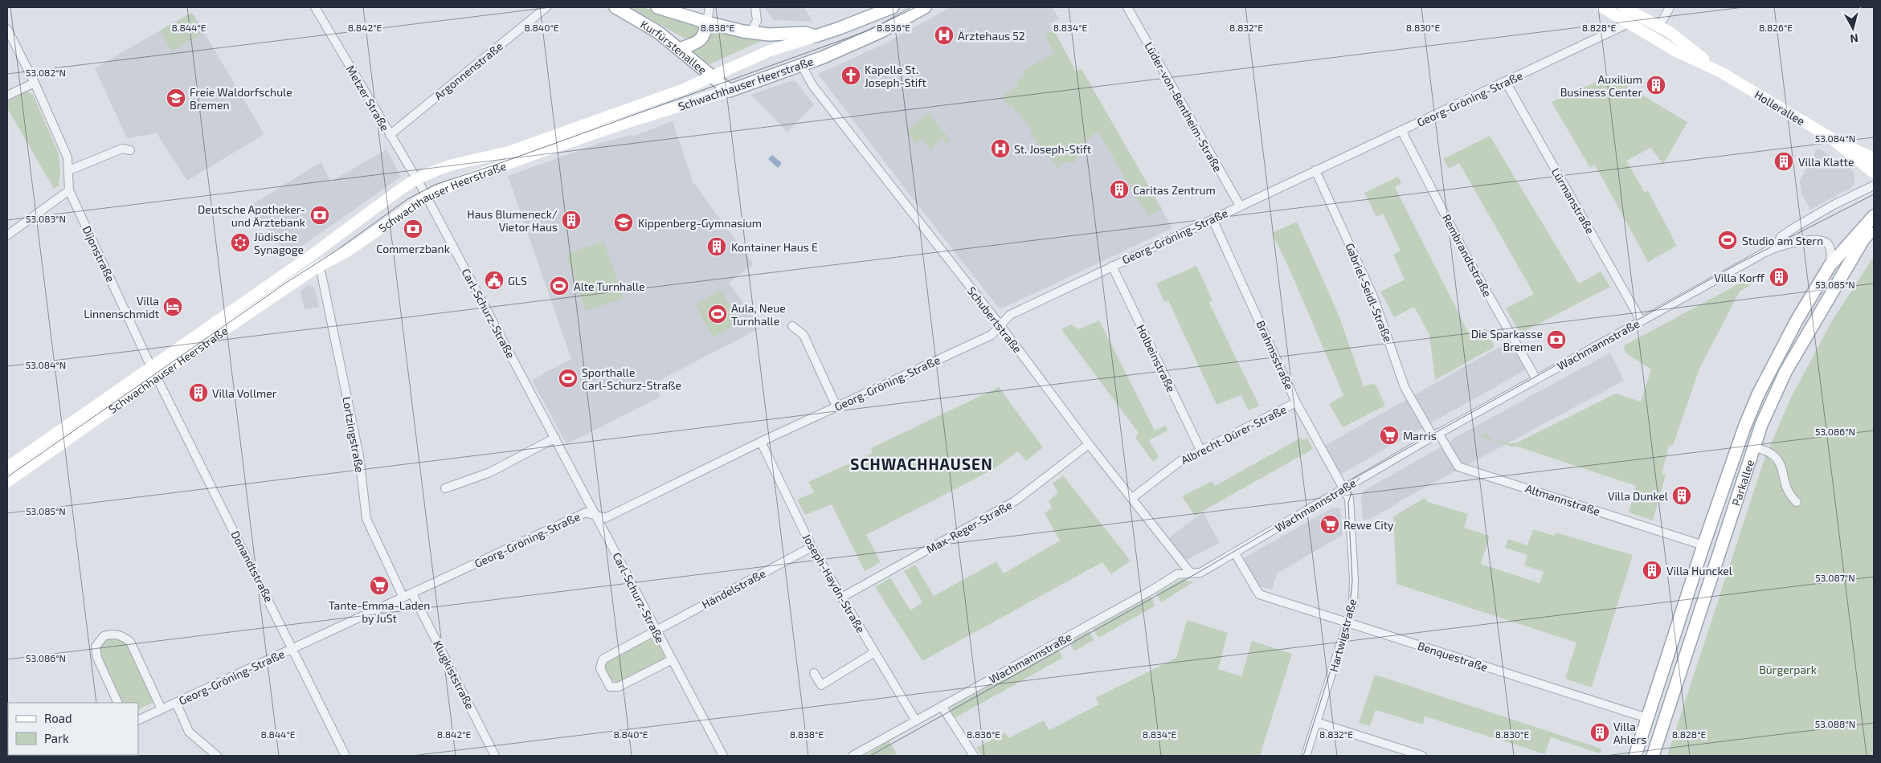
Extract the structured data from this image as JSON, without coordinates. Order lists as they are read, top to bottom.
{
  "streets": {
    "main road": [
      "Kurfürstenallee",
      "Schwachhauser Heerstraße",
      "Hollerallee",
      "Parkallee"
    ],
    "street": [
      "Argonnenstraße",
      "Metzer Straße",
      "Georg-Gröning-Straße",
      "Lüder-von-Bentheim-Straße",
      "Lürmanstraße",
      "Dijonstraße",
      "Rembrandtstraße",
      "Gabriel-Seidl-Straße",
      "Carl-Schurz-Straße",
      "Schubertstraße",
      "Wachmannstraße",
      "Brahmsstraße",
      "Holbeinstraße",
      "Lortzingstraße",
      "Albrecht-Dürer-Straße",
      "Altmannstraße",
      "Max-Reger-Straße",
      "Donandtstraße",
      "Joseph-Haydn-Straße",
      "Händelstraße",
      "Hartwigstraße",
      "Benquestraße",
      "Klugkiststraße"
    ]
  },
  "crossings": [
    ["Kurfürstenallee", "Schwachhauser Heerstraße"],
    ["Argonnenstraße", "Metzer Straße"],
    ["Schwachhauser Heerstraße", "Metzer Straße"],
    ["Schwachhauser Heerstraße", "Dijonstraße"],
    ["Schwachhauser Heerstraße", "Carl-Schurz-Straße"],
    ["Schwachhauser Heerstraße", "Schubertstraße"],
    ["Schwachhauser Heerstraße", "Lortzingstraße"],
    ["Schwachhauser Heerstraße", "Donandtstraße"],
    ["Metzer Straße", "Carl-Schurz-Straße"],
    ["Georg-Gröning-Straße", "Lüder-von-Bentheim-Straße"],
    ["Georg-Gröning-Straße", "Hollerallee"],
    ["Georg-Gröning-Straße", "Lürmanstraße"],
    ["Georg-Gröning-Straße", "Rembrandtstraße"],
    ["Georg-Gröning-Straße", "Gabriel-Seidl-Straße"],
    ["Georg-Gröning-Straße", "Carl-Schurz-Straße"],
    ["Georg-Gröning-Straße", "Schubertstraße"],
    ["Georg-Gröning-Straße", "Brahmsstraße"],
    ["Georg-Gröning-Straße", "Holbeinstraße"],
    ["Georg-Gröning-Straße", "Lortzingstraße"],
    ["Georg-Gröning-Straße", "Donandtstraße"],
    ["Georg-Gröning-Straße", "Joseph-Haydn-Straße"],
    ["Georg-Gröning-Straße", "Klugkiststraße"],
    ["Lürmanstraße", "Wachmannstraße"],
    ["Rembrandtstraße", "Wachmannstraße"],
    ["Gabriel-Seidl-Straße", "Wachmannstraße"],
    ["Gabriel-Seidl-Straße", "Altmannstraße"],
    ["Carl-Schurz-Straße", "Händelstraße"],
    ["Schubertstraße", "Wachmannstraße"],
    ["Schubertstraße", "Albrecht-Dürer-Straße"],
    ["Schubertstraße", "Max-Reger-Straße"],
    ["Wachmannstraße", "Brahmsstraße"],
    ["Wachmannstraße", "Parkallee"],
    ["Wachmannstraße", "Altmannstraße"],
    ["Wachmannstraße", "Joseph-Haydn-Straße"],
    ["Wachmannstraße", "Hartwigstraße"],
    ["Wachmannstraße", "Benquestraße"],
    ["Brahmsstraße", "Albrecht-Dürer-Straße"],
    ["Brahmsstraße", "Hartwigstraße"],
    ["Holbeinstraße", "Albrecht-Dürer-Straße"],
    ["Parkallee", "Altmannstraße"],
    ["Parkallee", "Benquestraße"],
    ["Max-Reger-Straße", "Joseph-Haydn-Straße"],
    ["Joseph-Haydn-Straße", "Händelstraße"],
    ["Hartwigstraße", "Benquestraße"]
  ],
  "districts": ["SCHWACHHAUSEN"],
  "parks": ["Bürgerpark"],
  "places": {
    "hospital": ["Ärztehaus 52", "St. Joseph-Stift"],
    "church": ["Kapelle St. Joseph-Stift"],
    "building": [
      "Auxilium Business Center",
      "Villa Klatte",
      "Caritas Zentrum",
      "Haus Blumeneck/ Vietor Haus",
      "Kontainer Haus E",
      "Villa Korff",
      "Villa Vollmer",
      "Villa Dunkel",
      "Villa Hunckel",
      "Villa Ahlers"
    ],
    "school or university": ["Freie Waldorfschule Bremen", "Kippenberg-Gymnasium"],
    "bank": ["Deutsche Apotheker- und Ärztebank", "Commerzbank", "Die Sparkasse Bremen"],
    "sports": [
      "Studio am Stern",
      "Alte Turnhalle",
      "Aula, Neue Turnhalle",
      "Sporthalle Carl-Schurz-Straße"
    ],
    "synagogue": ["Jüdische Synagoge"],
    "public building": ["GLS"],
    "hotel": ["Villa Linnenschmidt"],
    "supermarket": ["Marris", "Rewe City", "Tante-Emma-Laden by JuSt"]
  },
  "legend": ["Road", "Park"],
  "north": "bottom",
  "coordinates": [
    "8.844°E",
    "8.842°E",
    "8.840°E",
    "8.838°E",
    "8.836°E",
    "8.834°E",
    "8.832°E",
    "8.830°E",
    "8.828°E",
    "8.826°E",
    "53.082°N",
    "53.084°N",
    "53.083°N",
    "53.085°N",
    "53.086°N",
    "53.087°N",
    "53.088°N"
  ]
}
